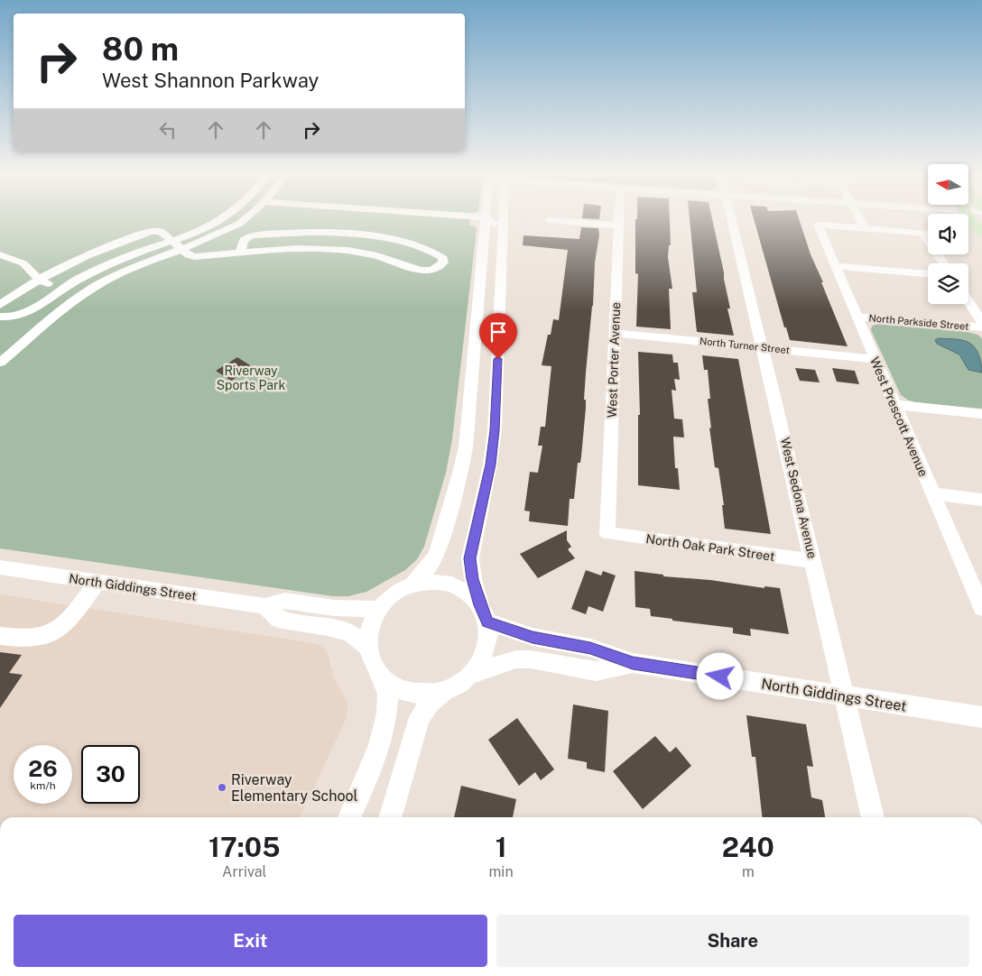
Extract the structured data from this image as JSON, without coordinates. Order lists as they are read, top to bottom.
{
  "streets": {
    "street": [
      "North Parkside Street",
      "North Turner Street",
      "West Porter Avenue",
      "West Prescott Avenue",
      "West Sedona Avenue",
      "North Oak Park Street",
      "North Giddings Street"
    ]
  },
  "crossings": [
    ["North Parkside Street", "West Prescott Avenue"],
    ["North Turner Street", "West Porter Avenue"],
    ["North Turner Street", "West Prescott Avenue"],
    ["North Turner Street", "West Sedona Avenue"],
    ["West Porter Avenue", "North Oak Park Street"],
    ["West Sedona Avenue", "North Oak Park Street"],
    ["West Sedona Avenue", "North Giddings Street"]
  ],
  "parks": ["Riverway Sports Park"],
  "places": ["Riverway Elementary School"],
  "north": "left",
  "page": {
    "turn": ["80 m", "West Shannon Parkway"],
    "speed": "26 km/h",
    "limit": "30",
    "eta": [
      "17:05",
      "Arrival",
      "1",
      "min",
      "240",
      "m"
    ],
    "buttons": ["Exit", "Share"]
  }
}
